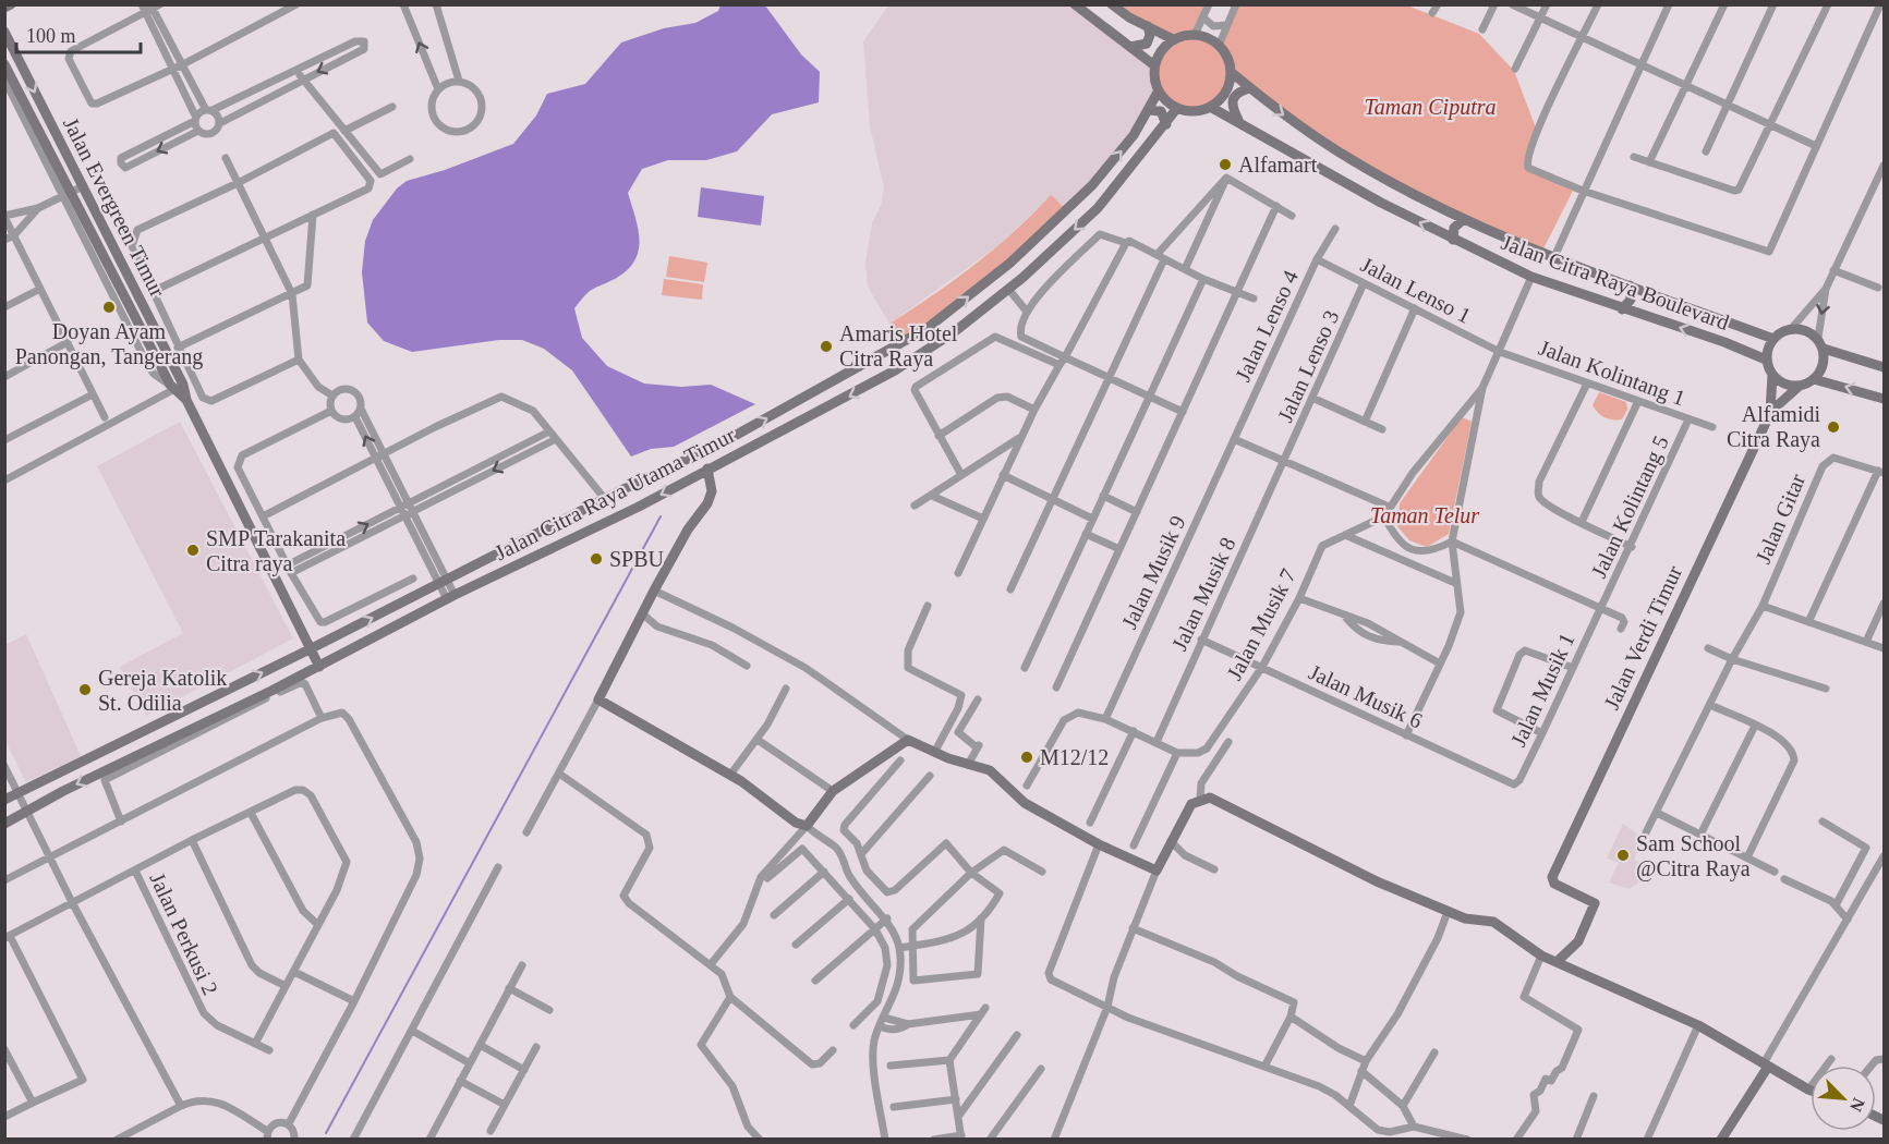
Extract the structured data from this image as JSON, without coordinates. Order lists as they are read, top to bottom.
{
  "streets": {
    "main road": [
      "Jalan Evergreen Timur",
      "Jalan Citra Raya Boulevard",
      "Jalan Citra Raya Utama Timur",
      "Jalan Verdi Timur"
    ],
    "street": [
      "Jalan Lenso 1",
      "Jalan Lenso 4",
      "Jalan Lenso 3",
      "Jalan Kolintang 1",
      "Jalan Kolintang 5",
      "Jalan Gitar",
      "Jalan Musik 9",
      "Jalan Musik 8",
      "Jalan Musik 7",
      "Jalan Musik 1",
      "Jalan Musik 6",
      "Jalan Perkusi 2"
    ]
  },
  "crossings": [
    ["Jalan Evergreen Timur", "Jalan Citra Raya Utama Timur"],
    ["Jalan Citra Raya Boulevard", "Jalan Citra Raya Utama Timur"],
    ["Jalan Citra Raya Boulevard", "Jalan Verdi Timur"],
    ["Jalan Lenso 1", "Jalan Lenso 4"],
    ["Jalan Lenso 1", "Jalan Lenso 3"],
    ["Jalan Lenso 1", "Jalan Kolintang 1"],
    ["Jalan Lenso 4", "Jalan Musik 9"],
    ["Jalan Lenso 3", "Jalan Musik 8"],
    ["Jalan Kolintang 1", "Jalan Kolintang 5"],
    ["Jalan Kolintang 5", "Jalan Musik 1"],
    ["Jalan Musik 8", "Jalan Musik 6"],
    ["Jalan Musik 7", "Jalan Musik 6"],
    ["Jalan Musik 1", "Jalan Musik 6"]
  ],
  "parks": ["Taman Ciputra", "Taman Telur"],
  "places": [
    "Alfamart",
    "Doyan Ayam Panongan, Tangerang",
    "Amaris Hotel Citra Raya",
    "Alfamidi Citra Raya",
    "SMP Tarakanita Citra raya",
    "SPBU",
    "Gereja Katolik St. Odilia",
    "M12/12",
    "Sam School @Citra Raya"
  ],
  "scale_bar": "100 m",
  "north": "bottom right"
}
